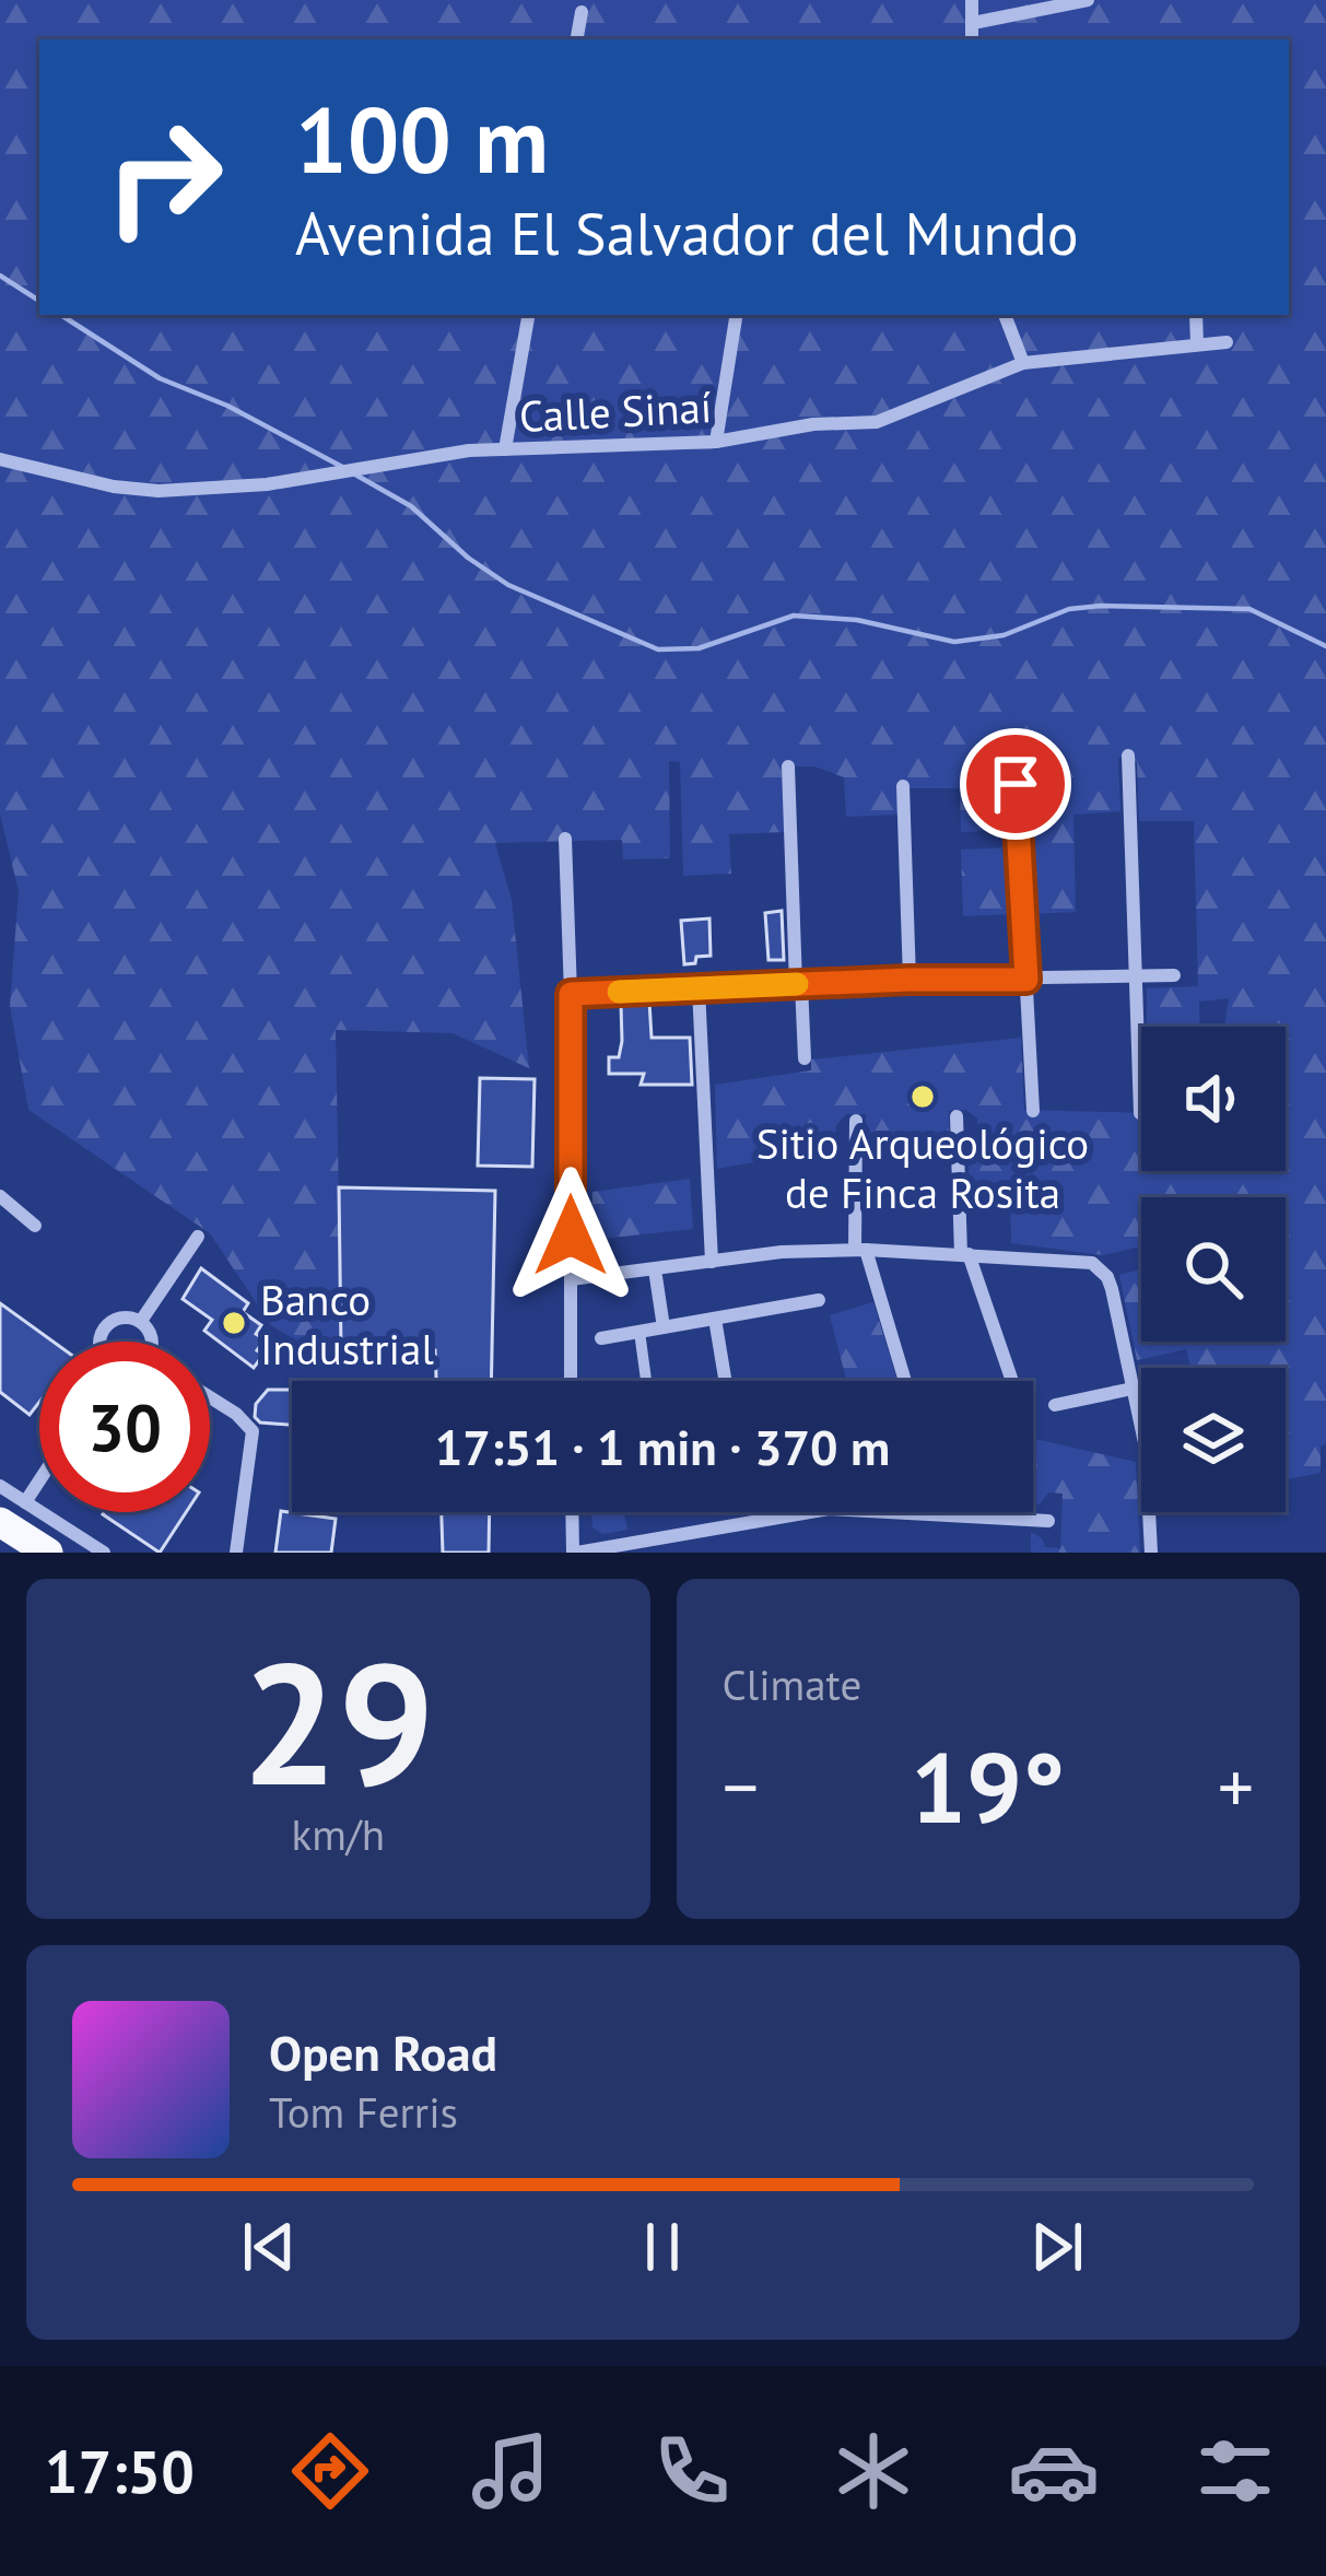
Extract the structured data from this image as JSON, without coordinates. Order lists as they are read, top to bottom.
{
  "streets": {
    "street": ["Calle Sinaí"]
  },
  "places": ["Sitio Arqueológico de Finca Rosita", "Banco Industrial"],
  "page": {
    "turn": ["100 m", "Avenida El Salvador del Mundo"],
    "limit": "30",
    "trip": "17:51 · 1 min · 370 m",
    "tile": [
      ["29", "km/h"],
      "Climate"
    ],
    "heat": ["−", "19°", "+"],
    "song": ["Open Road", "Tom Ferris"],
    "tabs": "17:50"
  }
}
